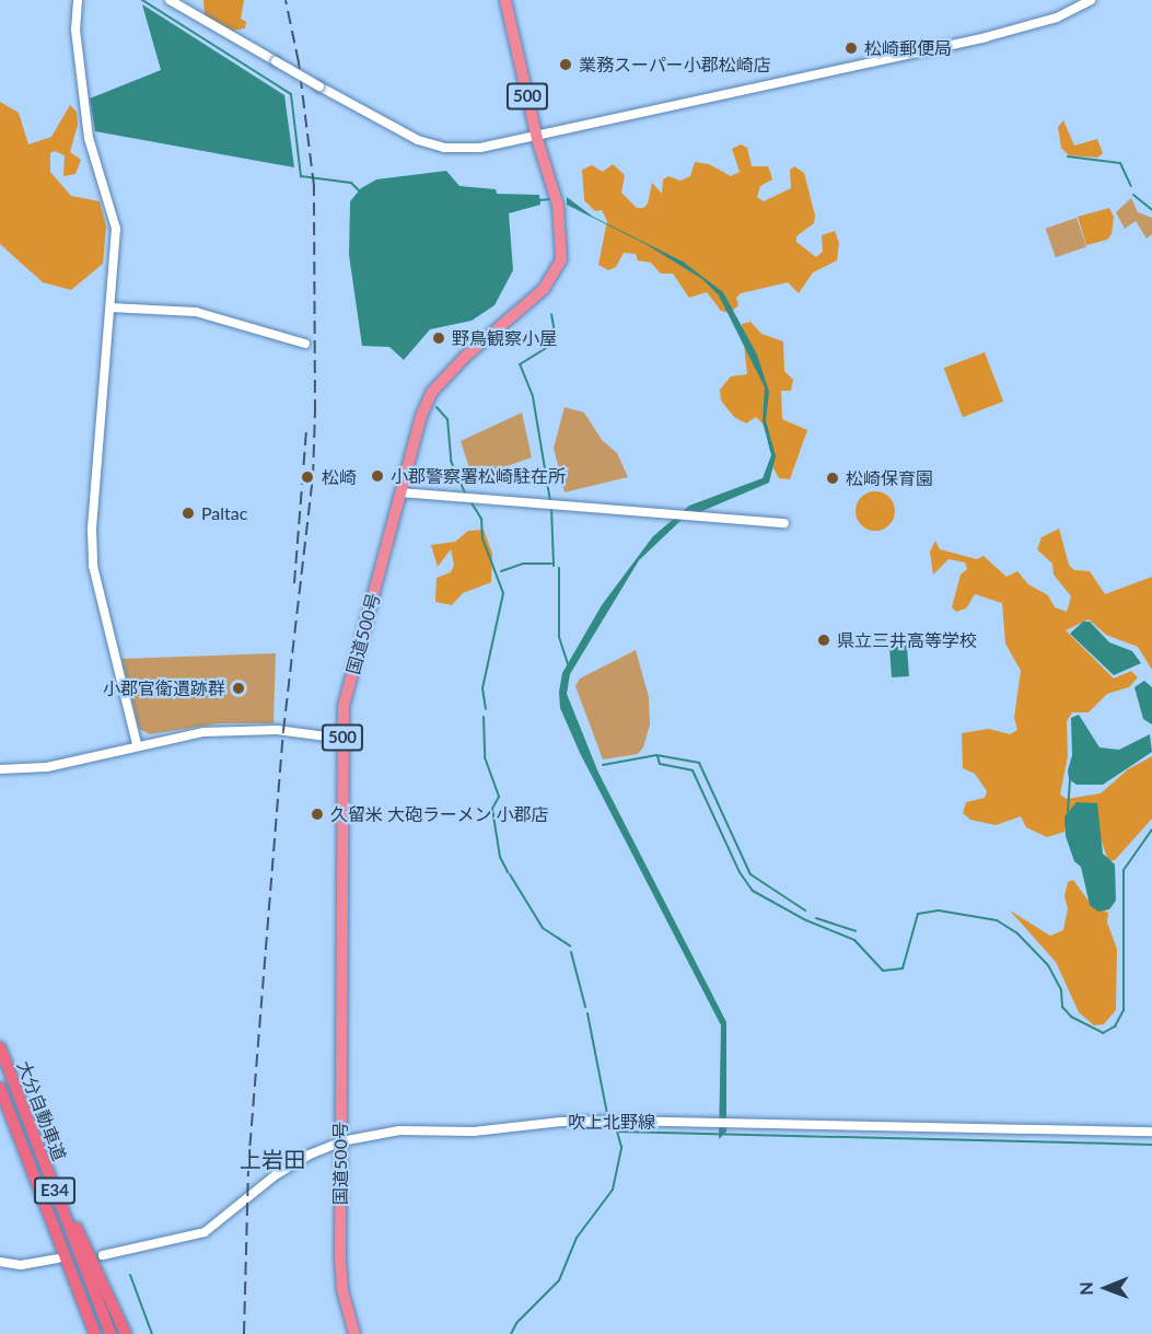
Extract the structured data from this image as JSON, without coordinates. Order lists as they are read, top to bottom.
{
  "streets": {
    "highway": [
      "500",
      "国道500号",
      "大分自動車道",
      "E34"
    ],
    "main road": ["吹上北野線"]
  },
  "crossings": [
    ["国道500号", "吹上北野線"]
  ],
  "districts": ["上岩田"],
  "places": [
    "松崎郵便局",
    "業務スーパー小郡松崎店",
    "野鳥観察小屋",
    "小郡警察署松崎駐在所",
    "松崎",
    "松崎保育園",
    "Paltac",
    "県立三井高等学校",
    "小郡官衛遺跡群",
    "久留米 大砲ラーメン 小郡店"
  ],
  "north": "left"
}
